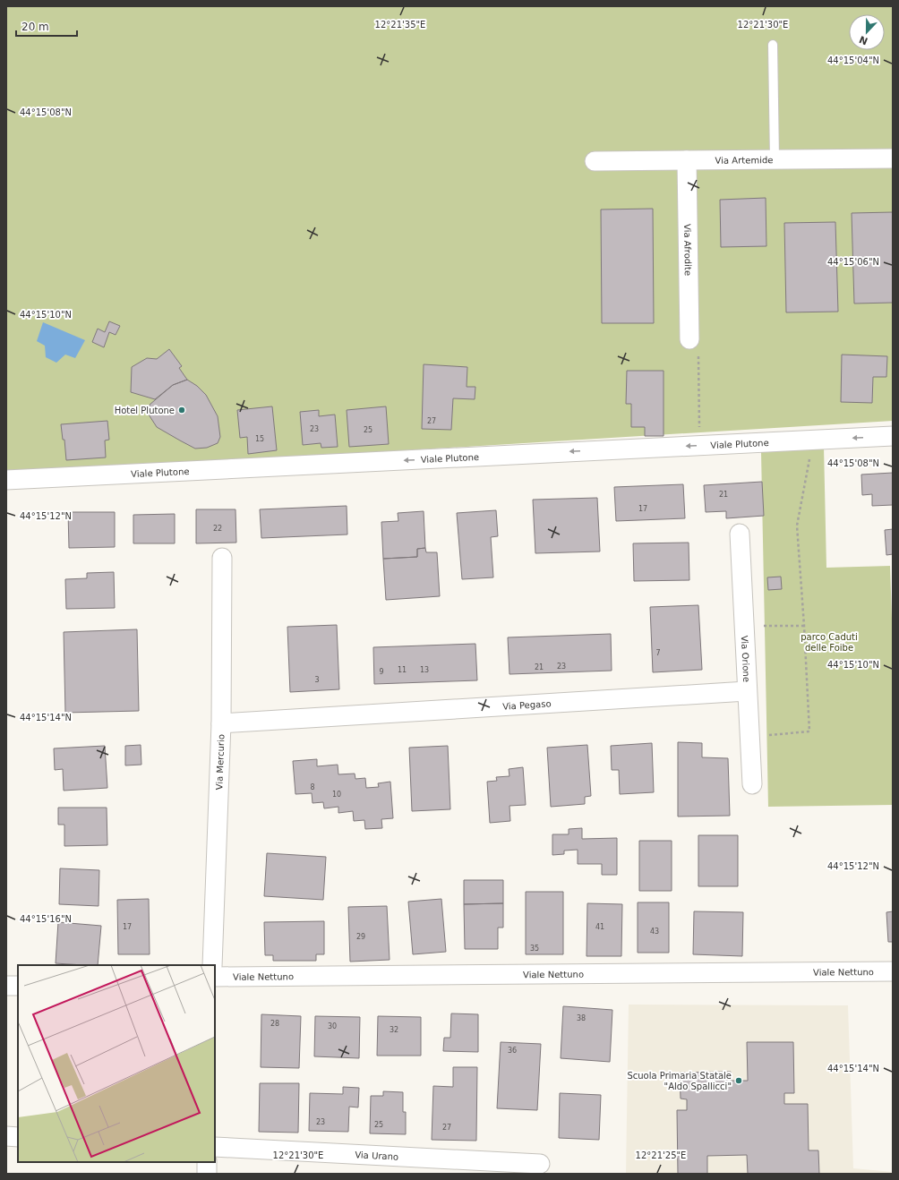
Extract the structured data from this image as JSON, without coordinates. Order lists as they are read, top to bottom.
{
  "streets": {
    "street": [
      "Via Artemide",
      "Via Afrodite",
      "Viale Plutone",
      "Via Orione",
      "Via Pegaso",
      "Via Mercurio",
      "Viale Nettuno",
      "Via Urano"
    ]
  },
  "crossings": [
    ["Via Artemide", "Via Afrodite"],
    ["Via Orione", "Via Pegaso"],
    ["Via Pegaso", "Via Mercurio"]
  ],
  "one_way": ["Viale Plutone"],
  "parks": ["parco Caduti delle Foibe"],
  "places": ["Hotel Plutone", "Scuola Primaria Statale \"Aldo Spallicci\""],
  "house_numbers": [
    "27",
    "23",
    "25",
    "15",
    "21",
    "17",
    "22",
    "7",
    "23",
    "21",
    "11",
    "13",
    "9",
    "3",
    "8",
    "10",
    "17",
    "41",
    "43",
    "29",
    "35",
    "38",
    "28",
    "30",
    "32",
    "36",
    "23",
    "25",
    "27"
  ],
  "scale_bar": "20 m",
  "north": "bottom",
  "coordinates": [
    "12°21'35\"E",
    "12°21'30\"E",
    "44°15'04\"N",
    "44°15'08\"N",
    "44°15'06\"N",
    "44°15'10\"N",
    "44°15'12\"N",
    "44°15'14\"N",
    "44°15'16\"N",
    "12°21'25\"E"
  ]
}
